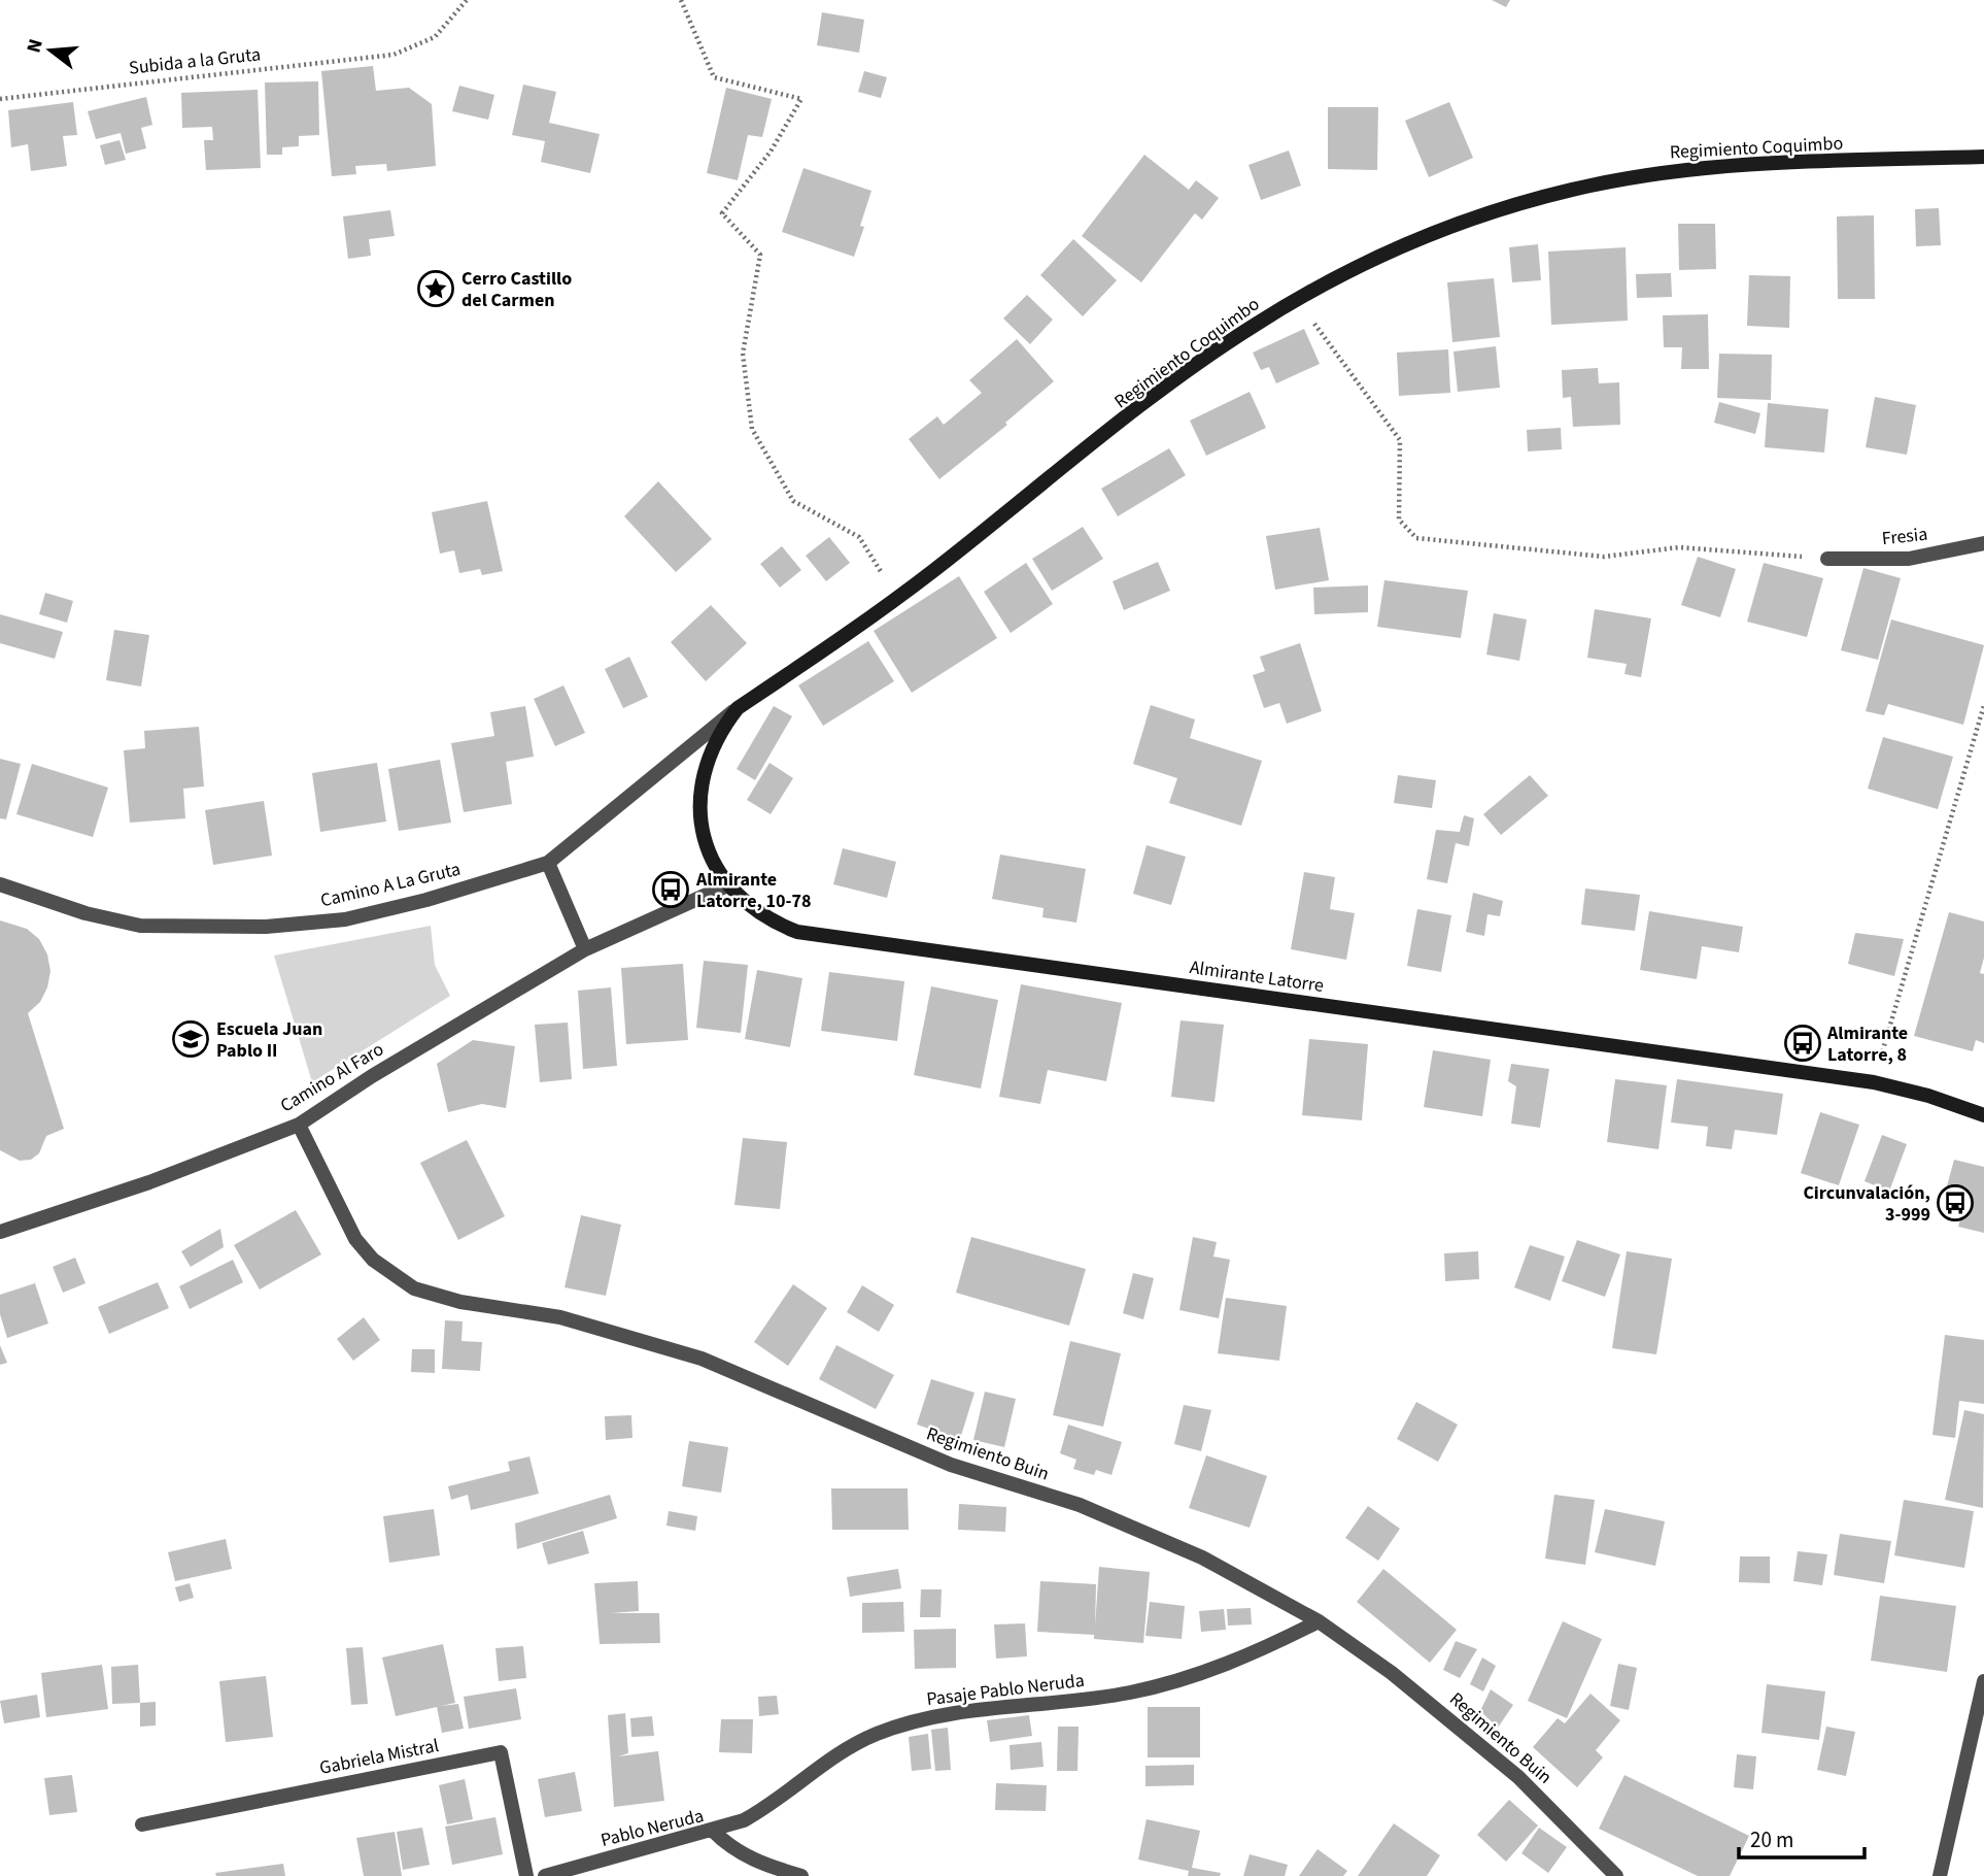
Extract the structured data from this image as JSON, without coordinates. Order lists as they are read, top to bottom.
{
  "streets": {
    "main road": ["Regimiento Coquimbo", "Almirante Latorre"],
    "street": [
      "Fresia",
      "Camino A La Gruta",
      "Camino Al Faro",
      "Regimiento Buin",
      "Pasaje Pablo Neruda",
      "Gabriela Mistral",
      "Pablo Neruda"
    ],
    "path": ["Subida a la Gruta"]
  },
  "crossings": [
    ["Regimiento Coquimbo", "Camino A La Gruta"],
    ["Regimiento Coquimbo", "Almirante Latorre"],
    ["Camino A La Gruta", "Almirante Latorre"],
    ["Almirante Latorre", "Camino Al Faro"],
    ["Camino Al Faro", "Regimiento Buin"],
    ["Regimiento Buin", "Pasaje Pablo Neruda"],
    ["Pasaje Pablo Neruda", "Pablo Neruda"]
  ],
  "places": {
    "place": ["Cerro Castillo del Carmen"],
    "bus stop": ["Almirante Latorre, 10-78", "Almirante Latorre, 8", "Circunvalación, 3-999"],
    "school or university": ["Escuela Juan Pablo II"]
  },
  "scale_bar": "20 m",
  "north": "left"
}
